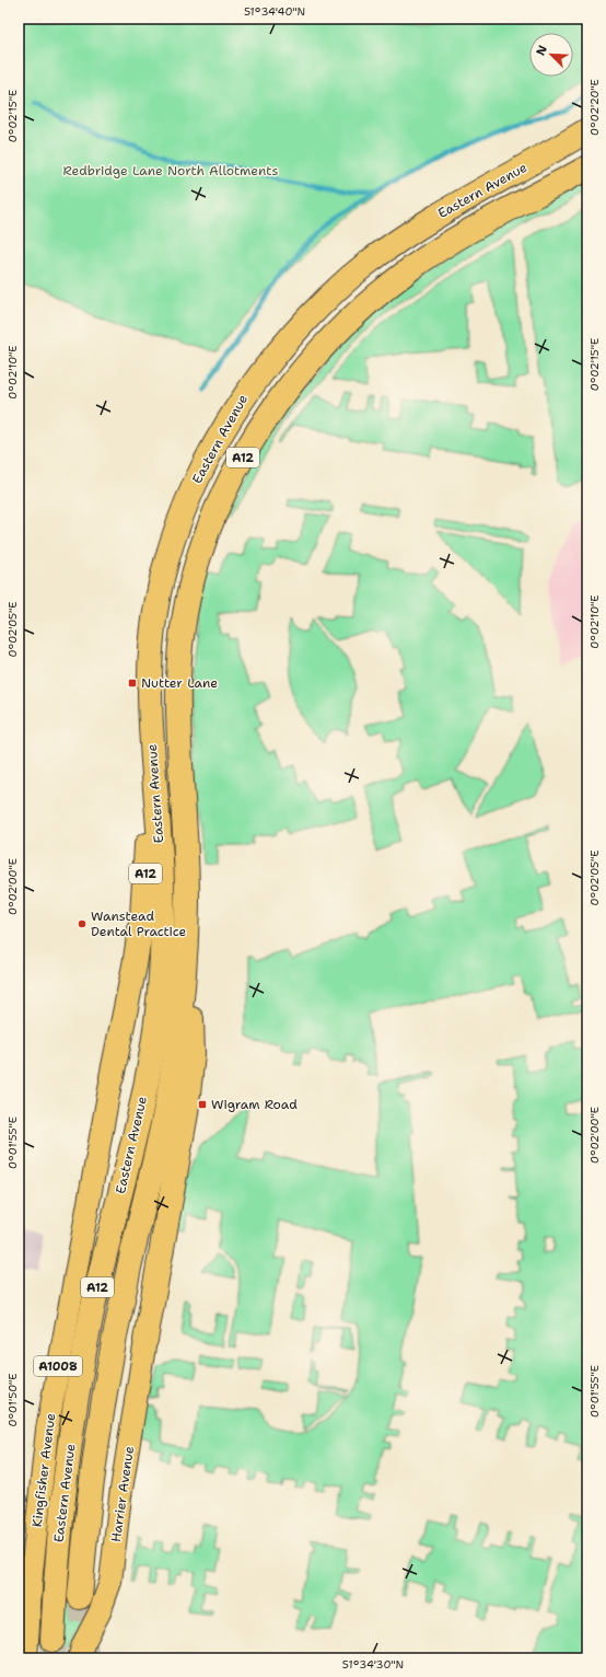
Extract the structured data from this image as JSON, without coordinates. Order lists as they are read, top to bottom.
{
  "streets": {
    "highway": ["Eastern Avenue", "A12"],
    "main road": ["A1008", "Kingfisher Avenue", "Harrier Avenue"]
  },
  "crossings": [
    ["Eastern Avenue", "A12"],
    ["A12", "Kingfisher Avenue"],
    ["A12", "Harrier Avenue"]
  ],
  "parks": ["Redbridge Lane North Allotments"],
  "places": {
    "transit": ["Nutter Lane", "Wigram Road"],
    "other": ["Wanstead Dental Practice"]
  },
  "north": "top left",
  "coordinates": [
    "51°34'40\"N",
    "0°02'20\"E",
    "0°02'15\"E",
    "0°02'10\"E",
    "0°02'05\"E",
    "0°02'00\"E",
    "0°01'55\"E",
    "0°01'50\"E",
    "51°34'30\"N"
  ]
}
